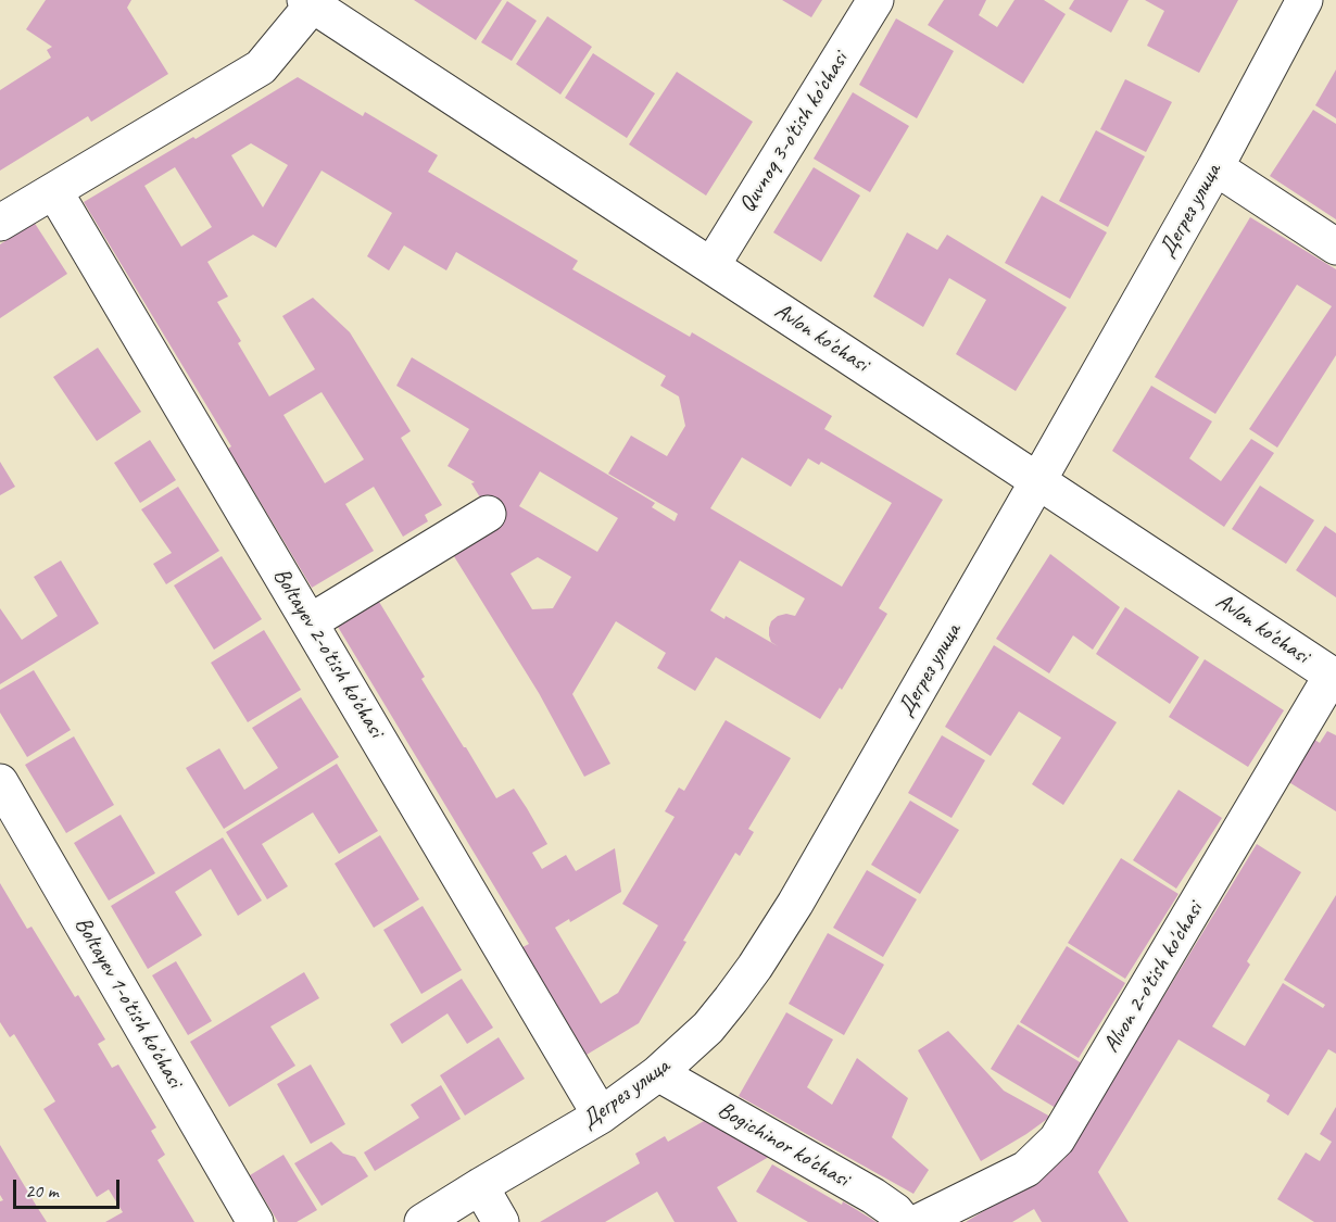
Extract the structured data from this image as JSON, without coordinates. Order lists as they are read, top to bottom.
{
  "streets": {
    "street": [
      "Quvnoq 3-o'tish ko'chasi",
      "Дегрез улица",
      "Avlon ko'chasi",
      "Boltayev 2-o'tish ko'chasi",
      "Alvon 2-o'tish ko'chasi",
      "Boltayev 1-o'tish ko'chasi",
      "Bogichinor ko'chasi"
    ]
  },
  "crossings": [
    ["Quvnoq 3-o'tish ko'chasi", "Avlon ko'chasi"],
    ["Дегрез улица", "Avlon ko'chasi"],
    ["Дегрез улица", "Boltayev 2-o'tish ko'chasi"],
    ["Дегрез улица", "Bogichinor ko'chasi"],
    ["Avlon ko'chasi", "Alvon 2-o'tish ko'chasi"]
  ],
  "scale_bar": "20 m"
}
